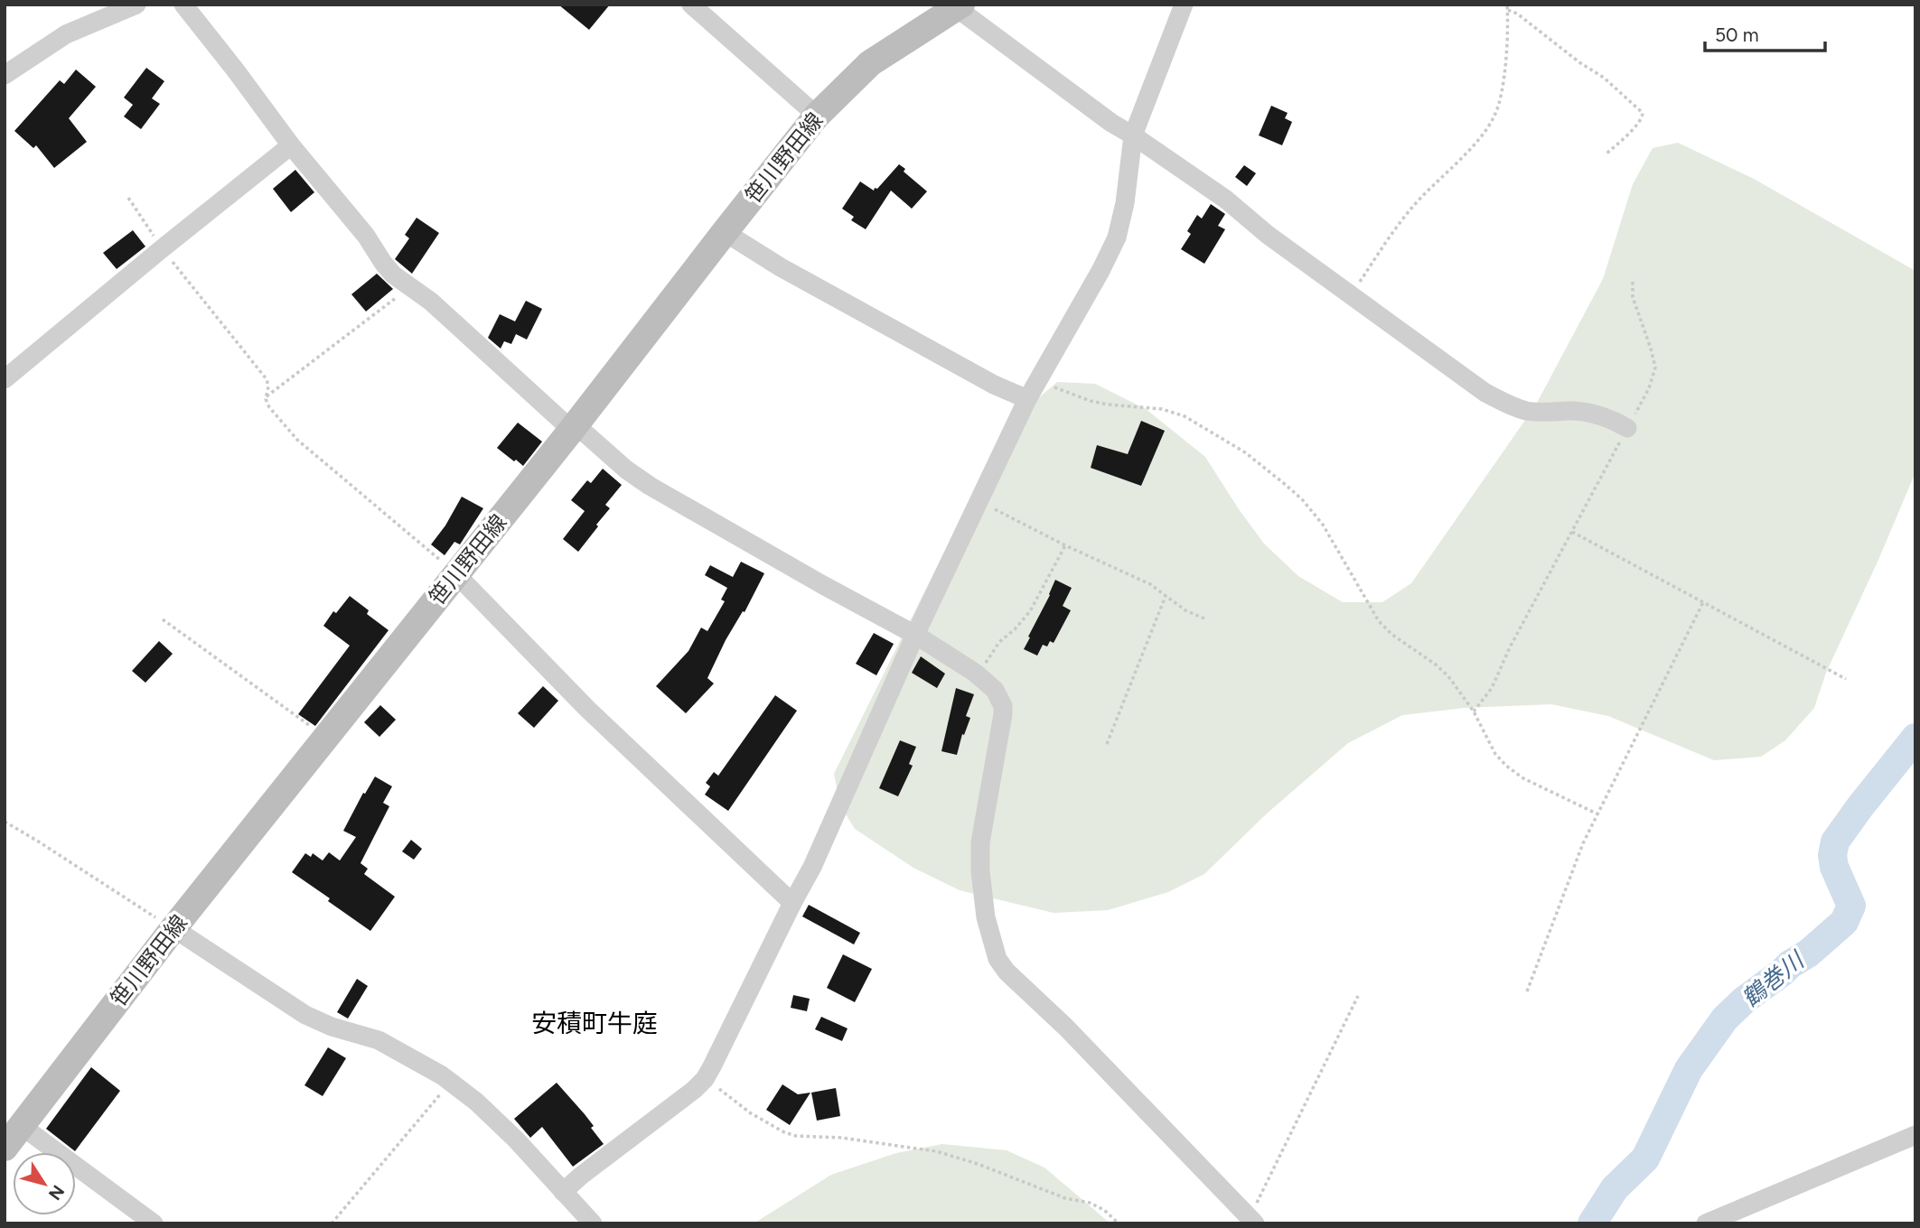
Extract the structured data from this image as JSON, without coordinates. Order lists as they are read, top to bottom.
{
  "streets": {
    "street": ["笹川野田線"]
  },
  "districts": ["安積町牛庭"],
  "water": ["鶴巻川"],
  "scale_bar": "50 m",
  "north": "bottom right"
}
